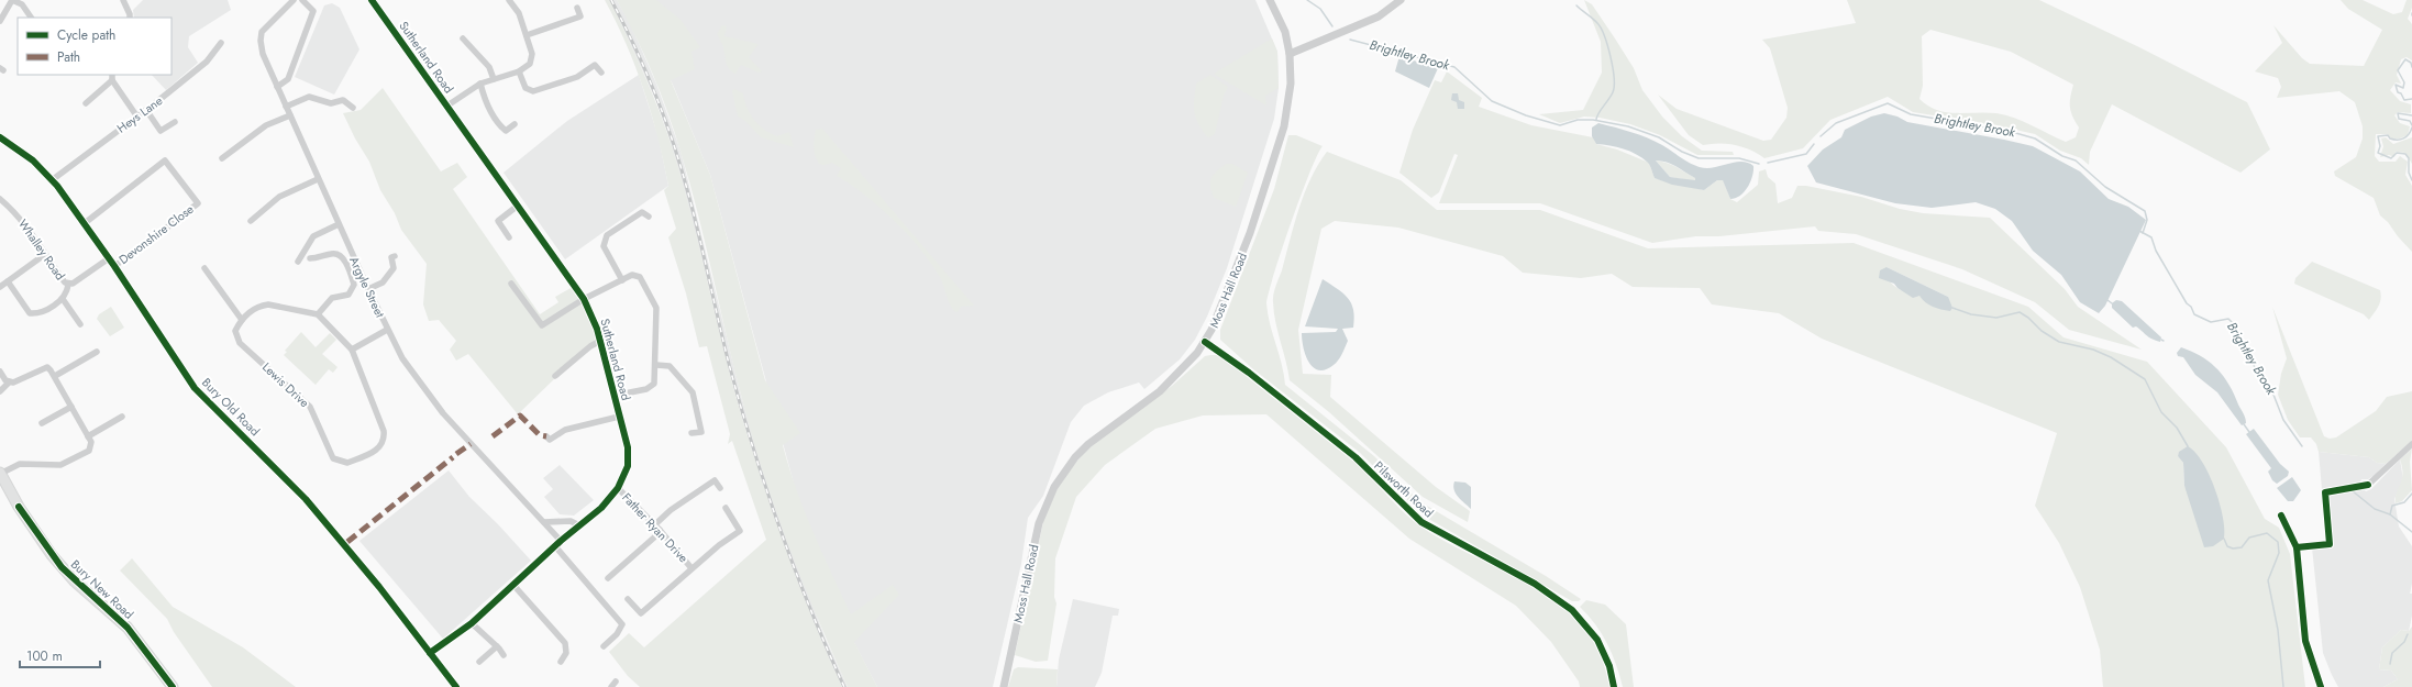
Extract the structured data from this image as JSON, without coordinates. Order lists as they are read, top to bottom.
{
  "streets": {
    "highway": ["Bury New Road"],
    "street": [
      "Sutherland Road",
      "Heys Lane",
      "Devonshire Close",
      "Whalley Road",
      "Argyle Street",
      "Moss Hall Road",
      "Lewis Drive",
      "Bury Old Road",
      "Pilsworth Road",
      "Father Ryan Drive"
    ]
  },
  "crossings": [
    ["Sutherland Road", "Argyle Street"],
    ["Sutherland Road", "Bury Old Road"],
    ["Sutherland Road", "Father Ryan Drive"],
    ["Heys Lane", "Bury Old Road"],
    ["Devonshire Close", "Bury Old Road"],
    ["Whalley Road", "Bury Old Road"],
    ["Moss Hall Road", "Pilsworth Road"]
  ],
  "water": ["Brightley Brook"],
  "legend": ["Cycle path", "Path"],
  "scale_bar": "100 m"
}
